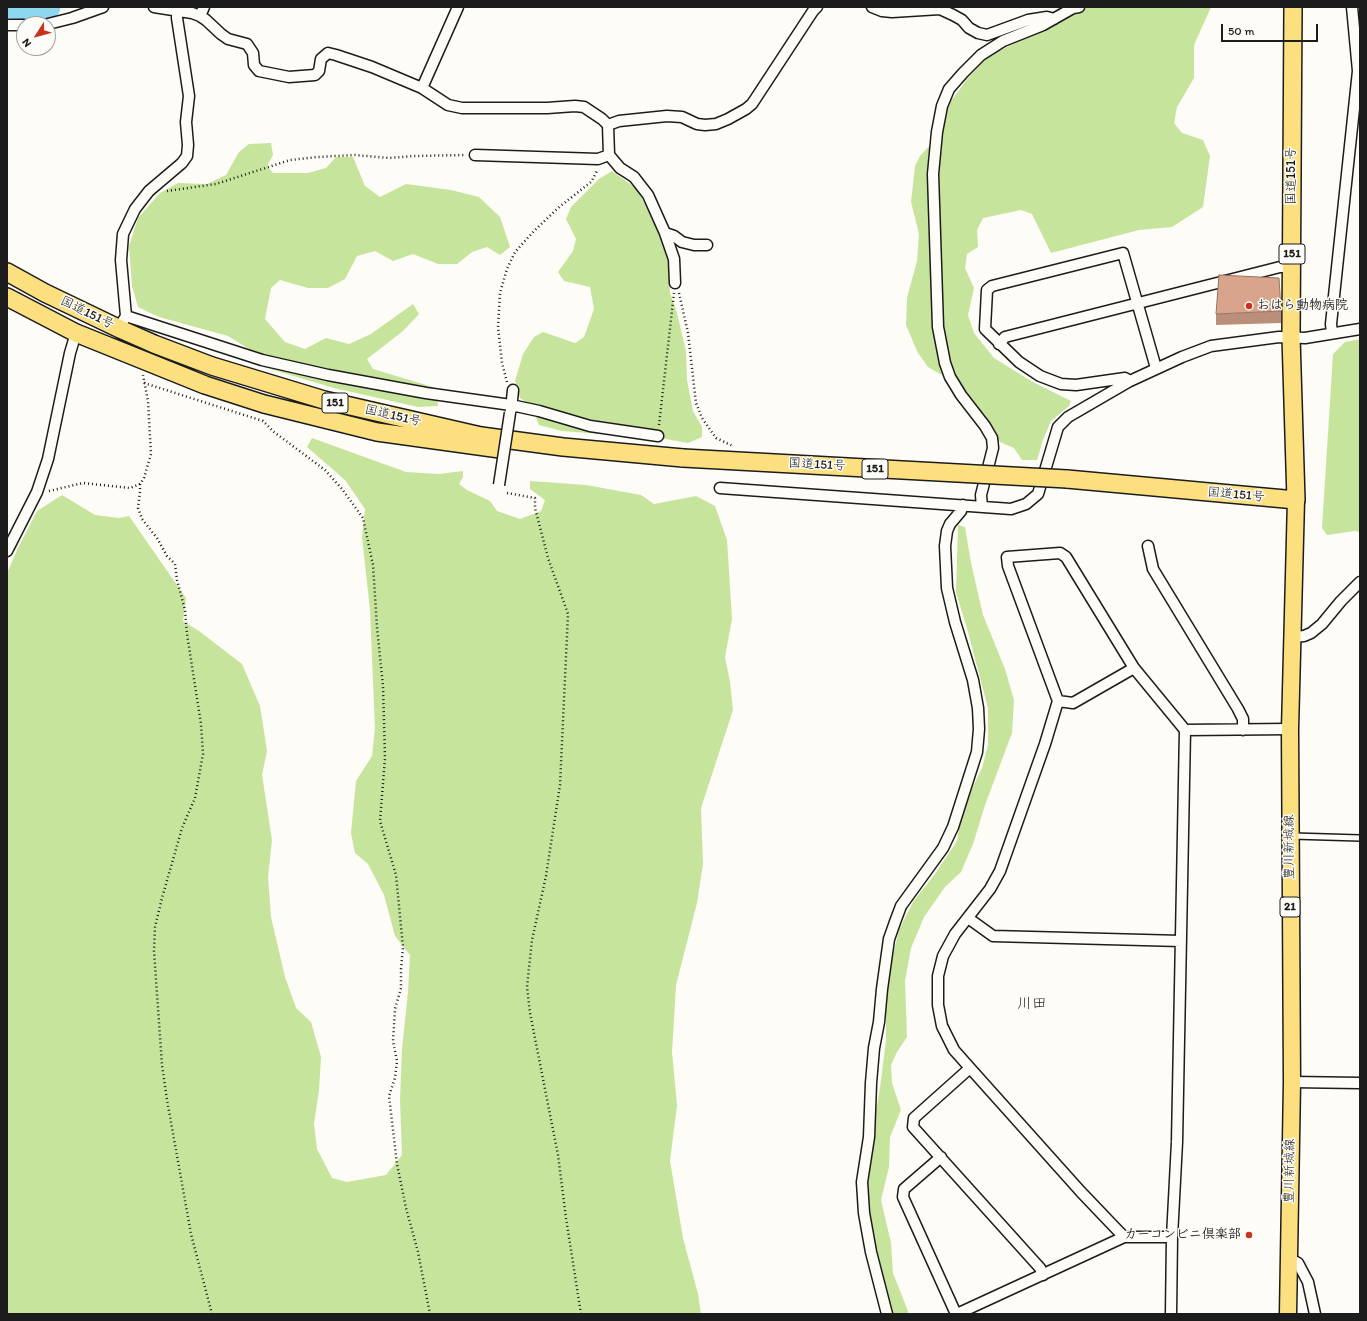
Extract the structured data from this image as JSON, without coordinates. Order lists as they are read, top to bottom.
{
  "streets": {
    "highway": ["国道151号", "151"],
    "main road": ["豊川新城線", "21"]
  },
  "crossings": [
    ["国道151号", "豊川新城線"]
  ],
  "districts": ["川田"],
  "places": ["おはら動物病院", "カーコンビニ倶楽部"],
  "scale_bar": "50 m",
  "north": "bottom left"
}
